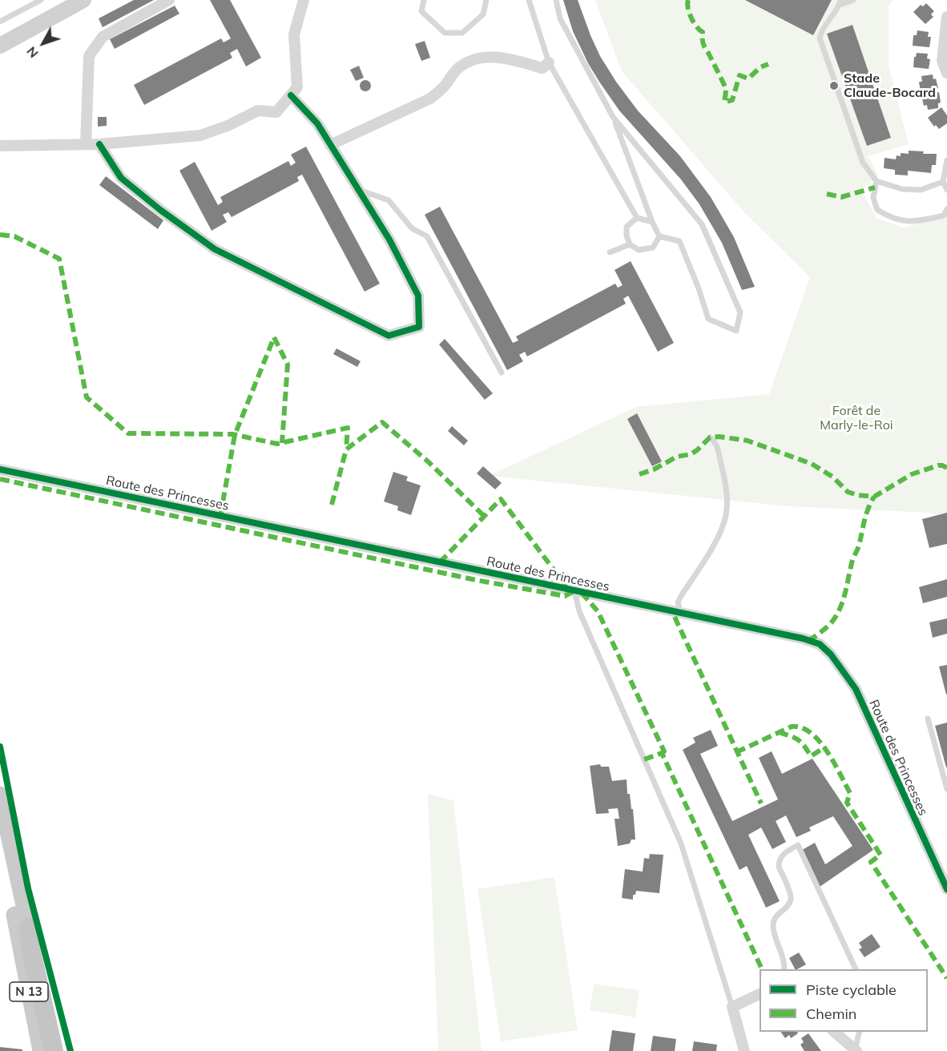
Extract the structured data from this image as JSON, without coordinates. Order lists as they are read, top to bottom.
{
  "streets": {
    "main road": ["N 13"],
    "street": ["Route des Princesses"]
  },
  "parks": ["Forêt de Marly-le-Roi"],
  "places": ["Stade Claude-Bocard"],
  "legend": ["Piste cyclable", "Chemin"],
  "north": "bottom left"
}
